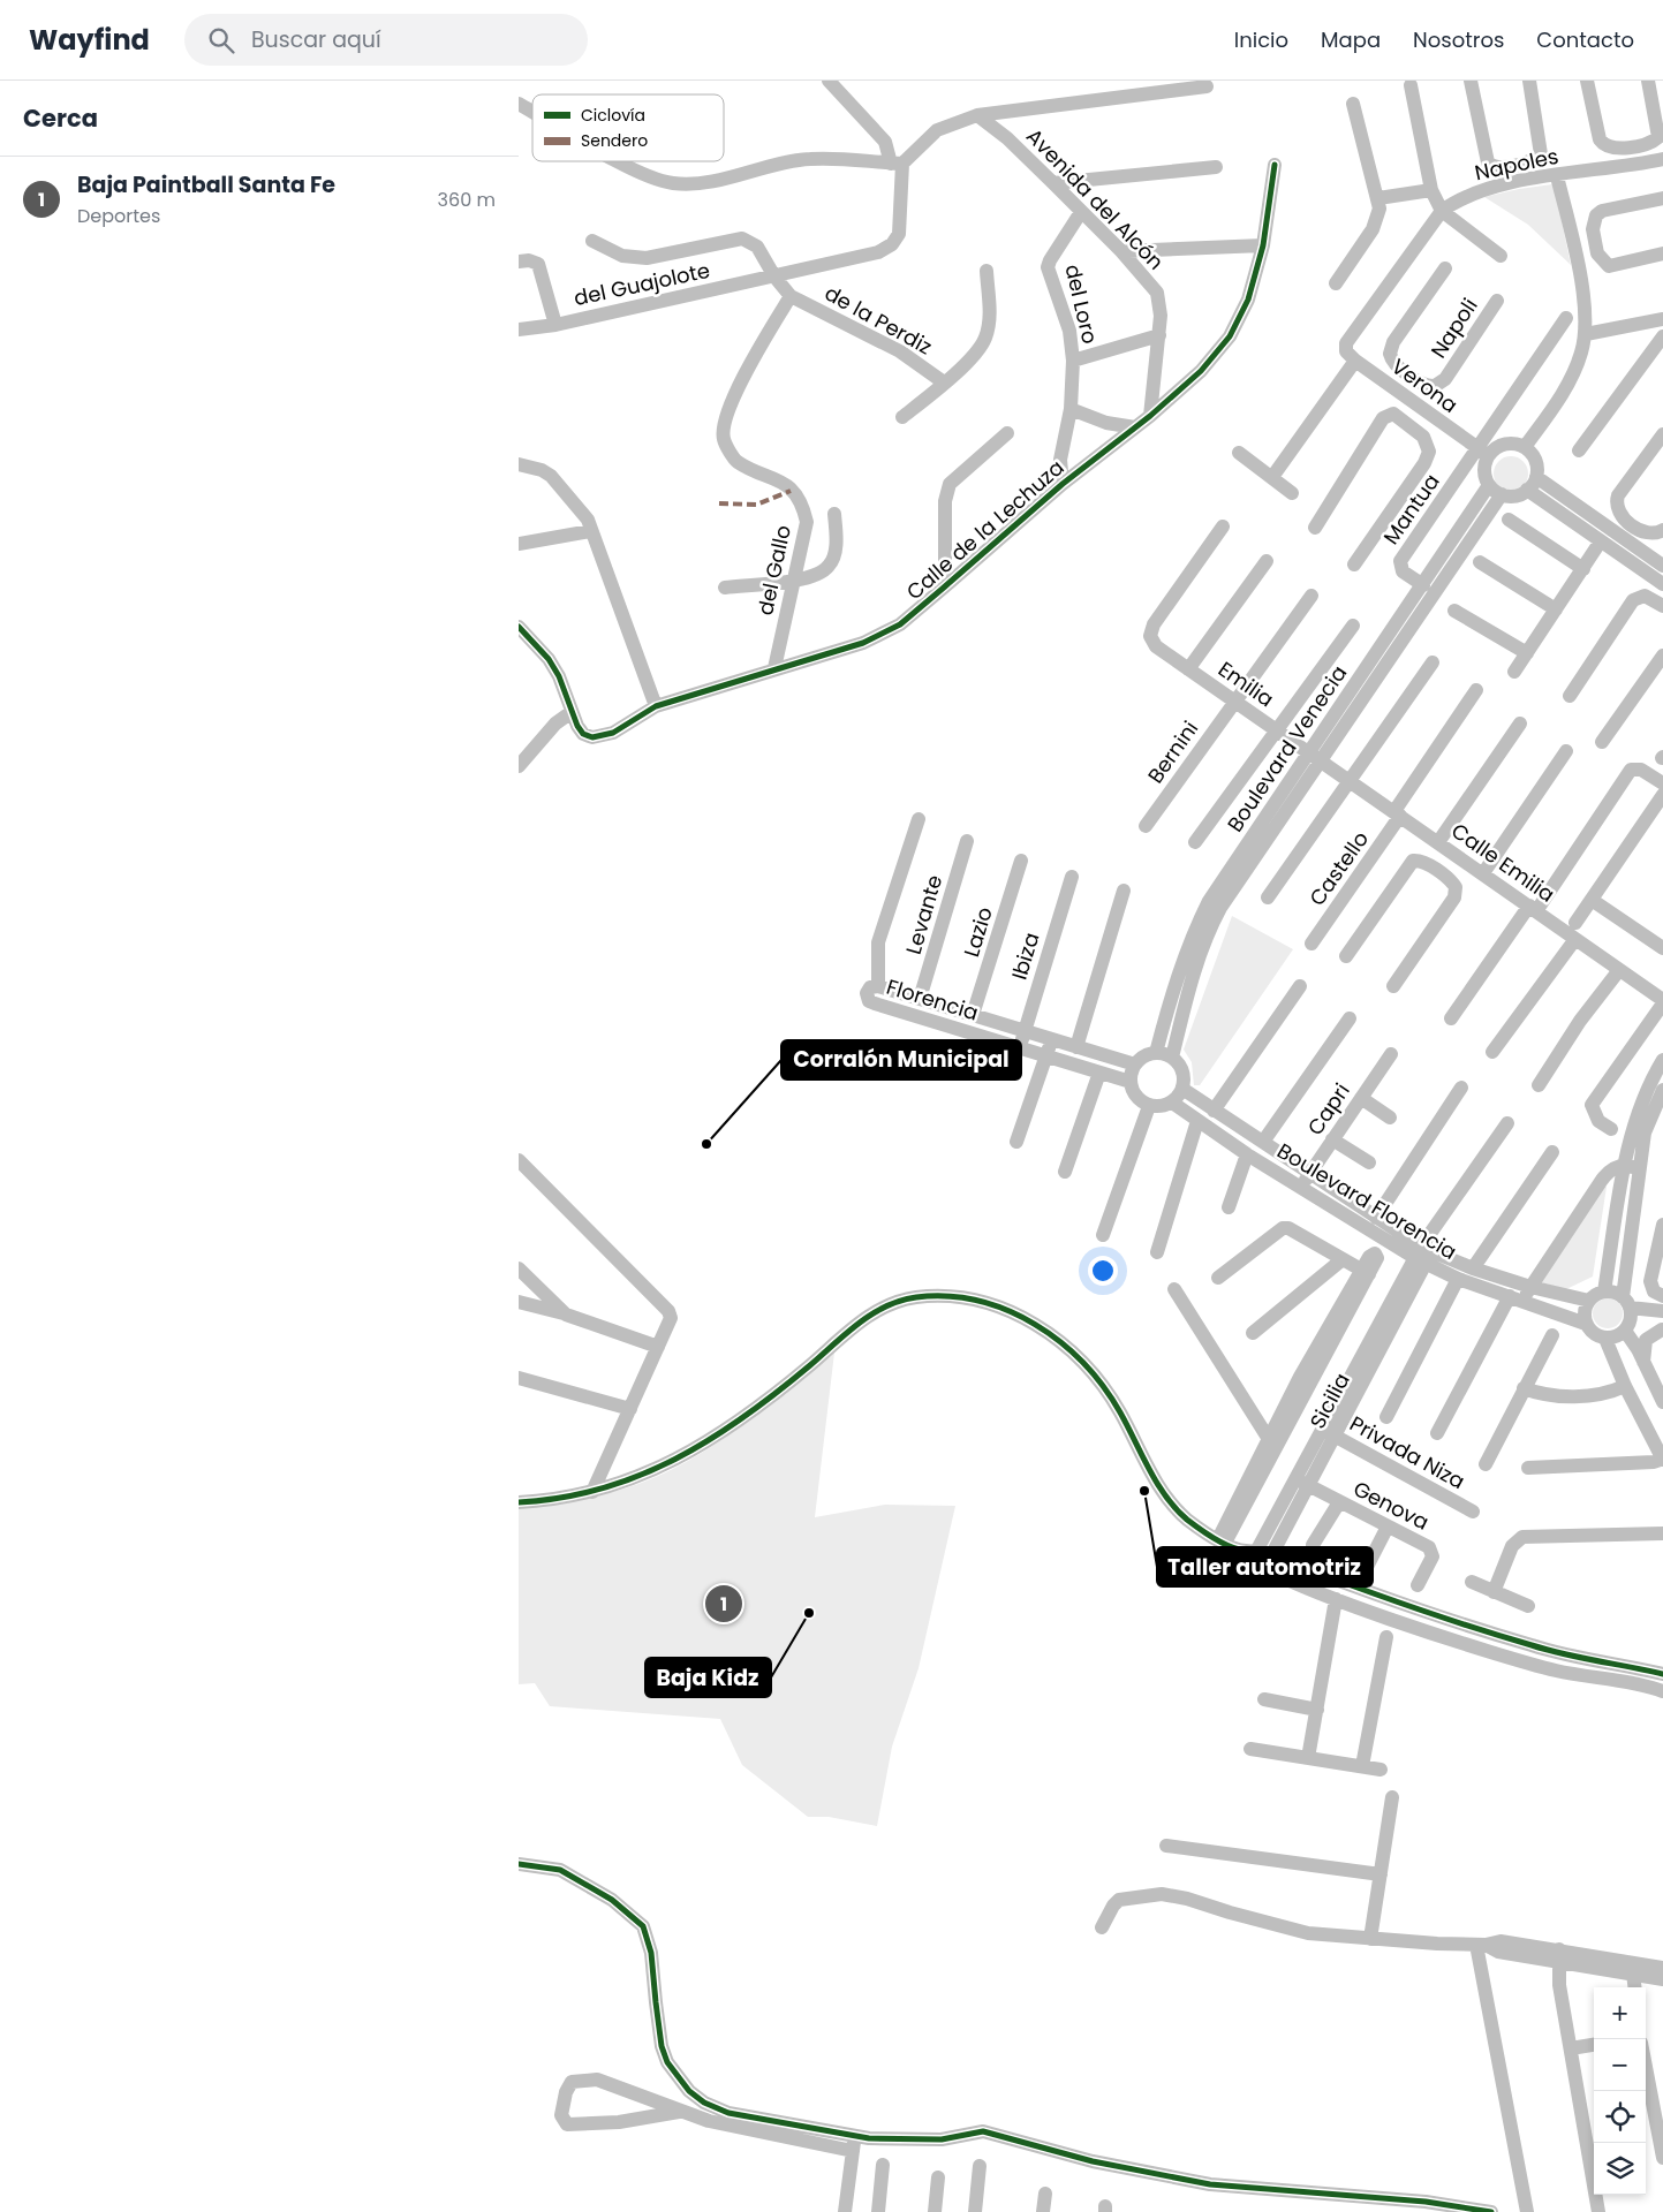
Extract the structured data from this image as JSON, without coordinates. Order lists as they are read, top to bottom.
{
  "streets": {
    "street": [
      "Napoles",
      "Avenida del Alcón",
      "del Guajolote",
      "del Loro",
      "de la Perdiz",
      "Napoli",
      "Verona",
      "Mantua",
      "Calle de la Lechuza",
      "del Gallo",
      "Emilia",
      "Boulevard Venecia",
      "Bernini",
      "Calle Emilia",
      "Castello",
      "Levante",
      "Lazio",
      "Ibiza",
      "Florencia",
      "Capri",
      "Boulevard Florencia",
      "Sicilia",
      "Privada Niza",
      "Genova"
    ]
  },
  "crossings": [
    ["Napoles", "Verona"],
    ["Avenida del Alcón", "del Loro"],
    ["Avenida del Alcón", "Calle de la Lechuza"],
    ["del Guajolote", "de la Perdiz"],
    ["del Loro", "Calle de la Lechuza"],
    ["de la Perdiz", "del Gallo"],
    ["Verona", "Mantua"],
    ["Verona", "Boulevard Venecia"],
    ["Mantua", "Boulevard Venecia"],
    ["Calle de la Lechuza", "del Gallo"],
    ["Emilia", "Boulevard Venecia"],
    ["Emilia", "Bernini"],
    ["Emilia", "Calle Emilia"],
    ["Boulevard Venecia", "Calle Emilia"],
    ["Boulevard Venecia", "Florencia"],
    ["Boulevard Venecia", "Boulevard Florencia"],
    ["Calle Emilia", "Castello"],
    ["Levante", "Florencia"],
    ["Lazio", "Florencia"],
    ["Ibiza", "Florencia"],
    ["Florencia", "Boulevard Florencia"],
    ["Capri", "Boulevard Florencia"],
    ["Boulevard Florencia", "Sicilia"],
    ["Sicilia", "Privada Niza"],
    ["Sicilia", "Genova"]
  ],
  "places": ["Corralón Municipal", "Taller automotriz", "Baja Kidz"],
  "legend": ["Ciclovía", "Sendero"],
  "page": {
    "header": "Wayfind",
    "search": "Buscar aquí",
    "nav": [
      "Inicio",
      "Mapa",
      "Nosotros",
      "Contacto"
    ],
    "heading": "Cerca",
    "list": [
      {
        "mark": "1",
        "name": "Baja Paintball Santa Fe",
        "note": "Deportes",
        "value": "360 m"
      }
    ],
    "pins": "1",
    "map_buttons": ["+", "−"]
  }
}
